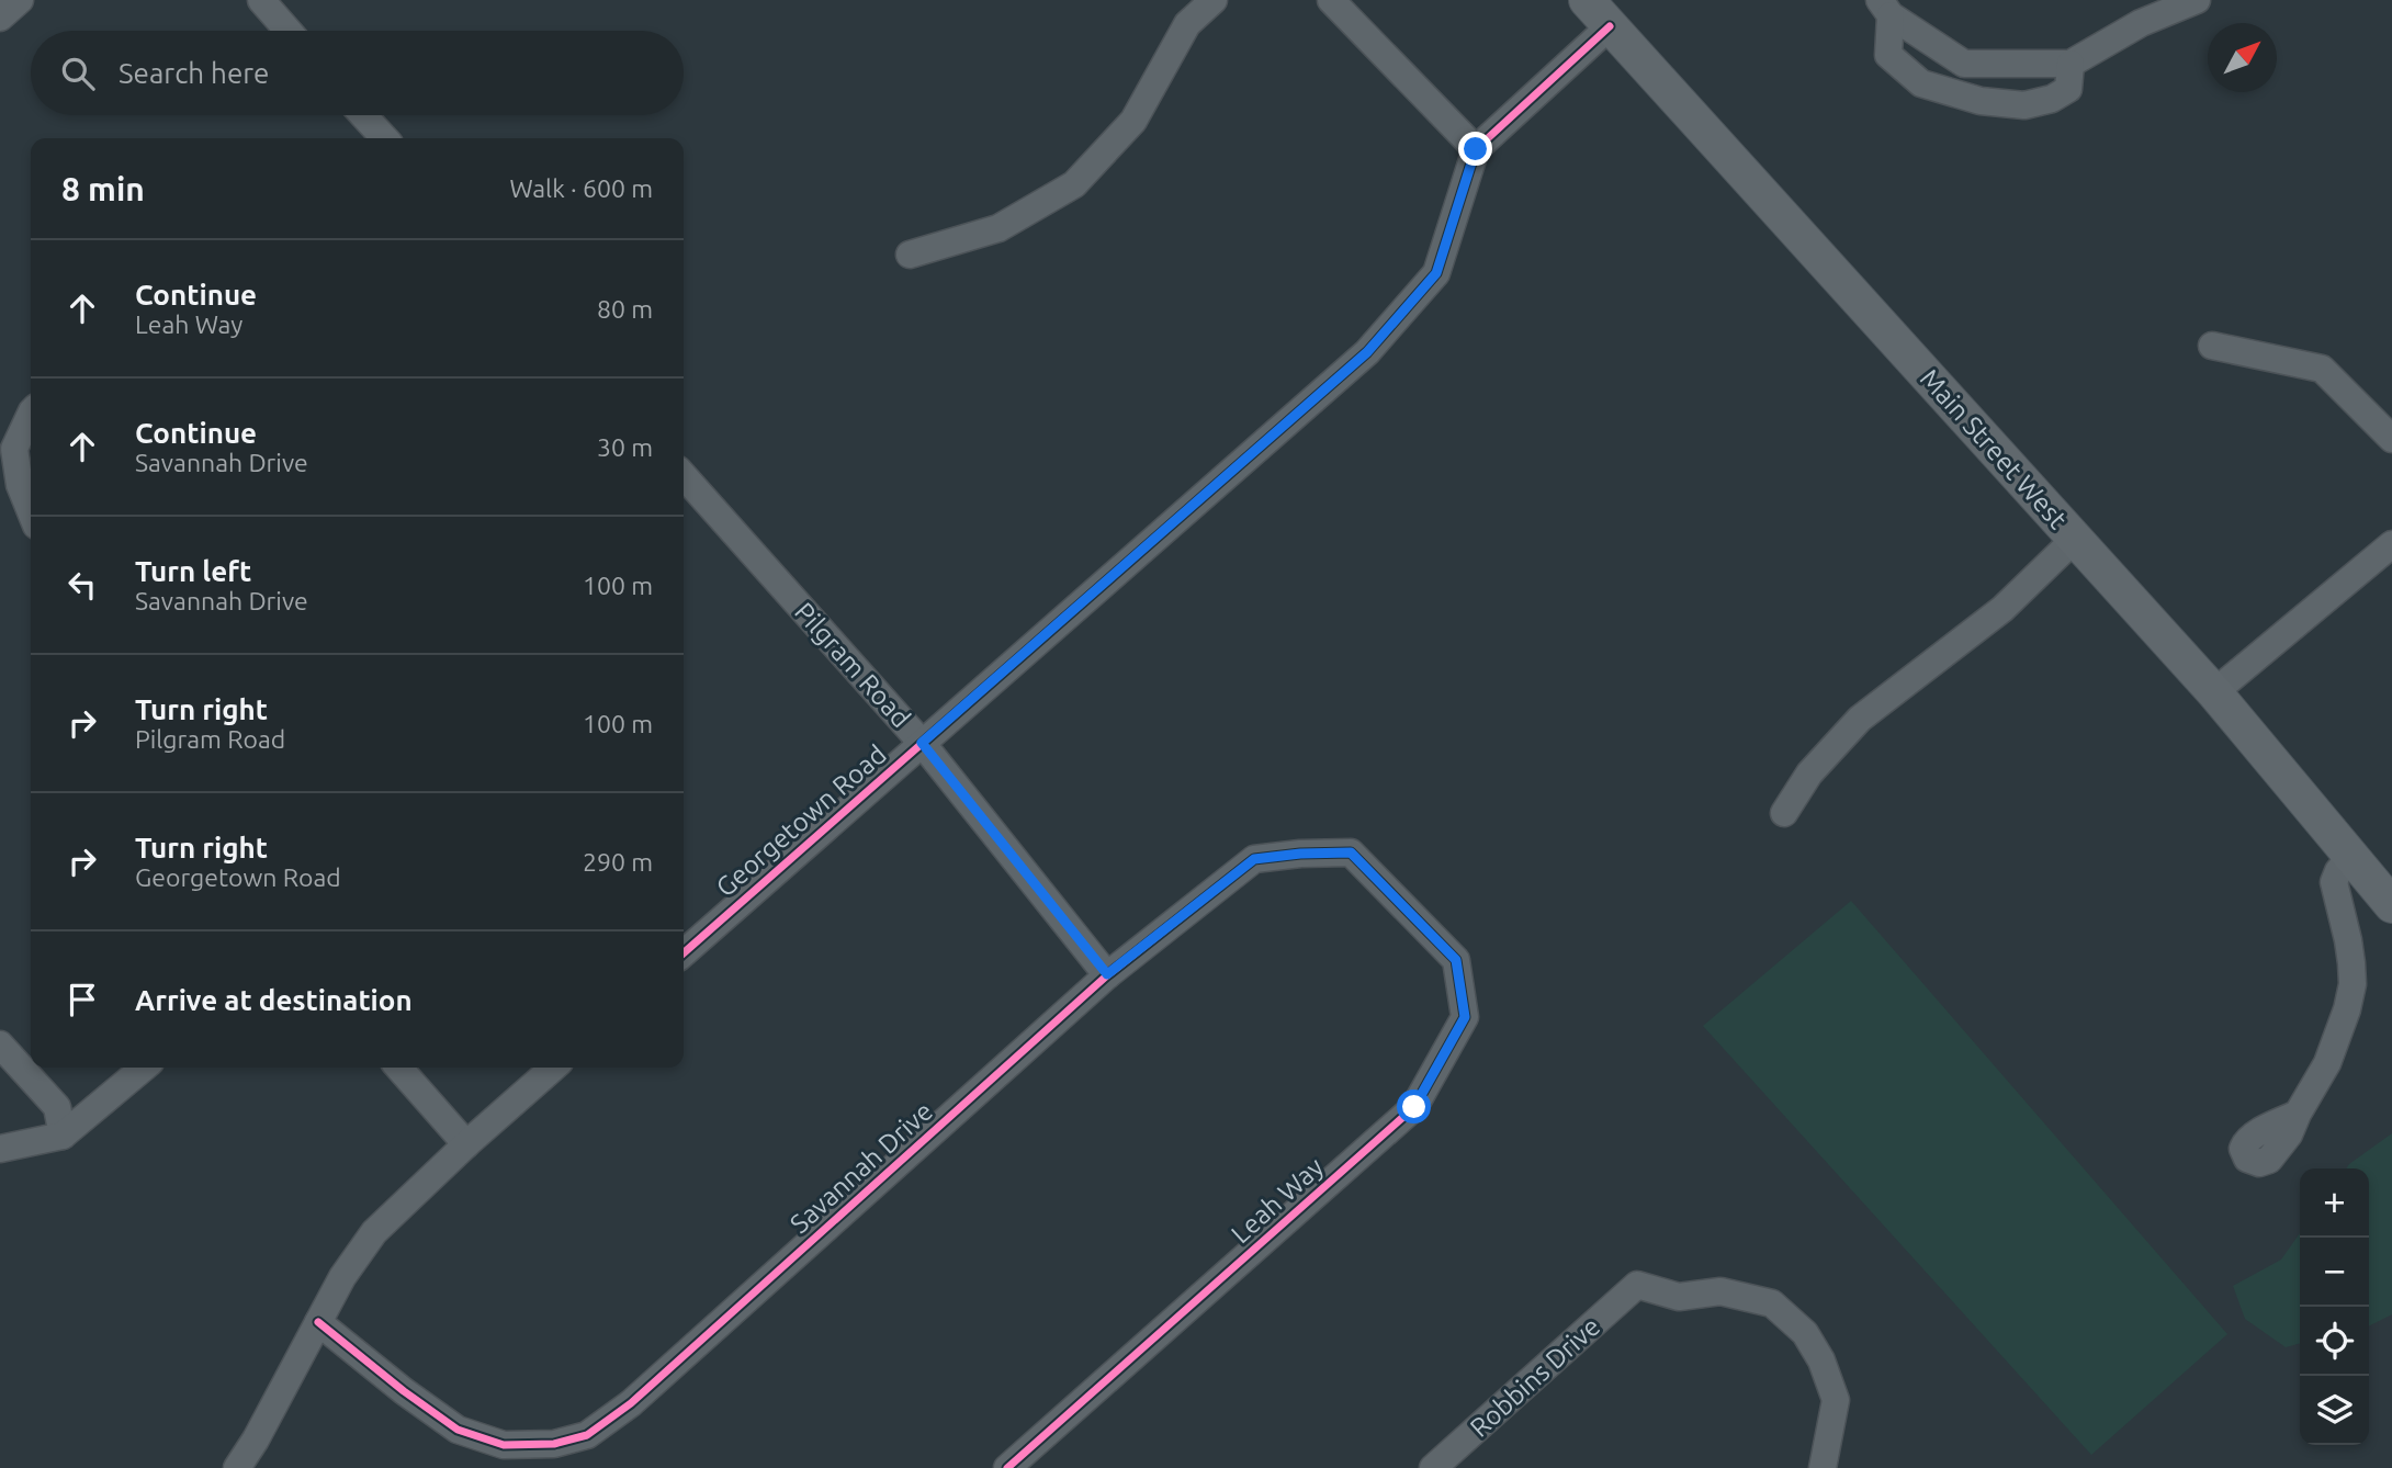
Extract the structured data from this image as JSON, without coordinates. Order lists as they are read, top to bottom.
{
  "streets": {
    "main road": ["Main Street West"],
    "street": [
      "Pilgram Road",
      "Georgetown Road",
      "Savannah Drive",
      "Leah Way",
      "Robbins Drive"
    ]
  },
  "crossings": [
    ["Main Street West", "Georgetown Road"],
    ["Pilgram Road", "Georgetown Road"],
    ["Pilgram Road", "Savannah Drive"],
    ["Savannah Drive", "Leah Way"]
  ],
  "north": "top right",
  "page": {
    "search": "Search here",
    "heading": ["8 min", "Walk · 600 m"],
    "list": [
      ["Continue", "Leah Way", "80 m"],
      ["Continue", "Savannah Drive", "30 m"],
      ["Turn left", "Savannah Drive", "100 m"],
      ["Turn right", "Pilgram Road", "100 m"],
      ["Turn right", "Georgetown Road", "290 m"],
      "Arrive at destination"
    ],
    "map_buttons": ["+", "−"]
  }
}
